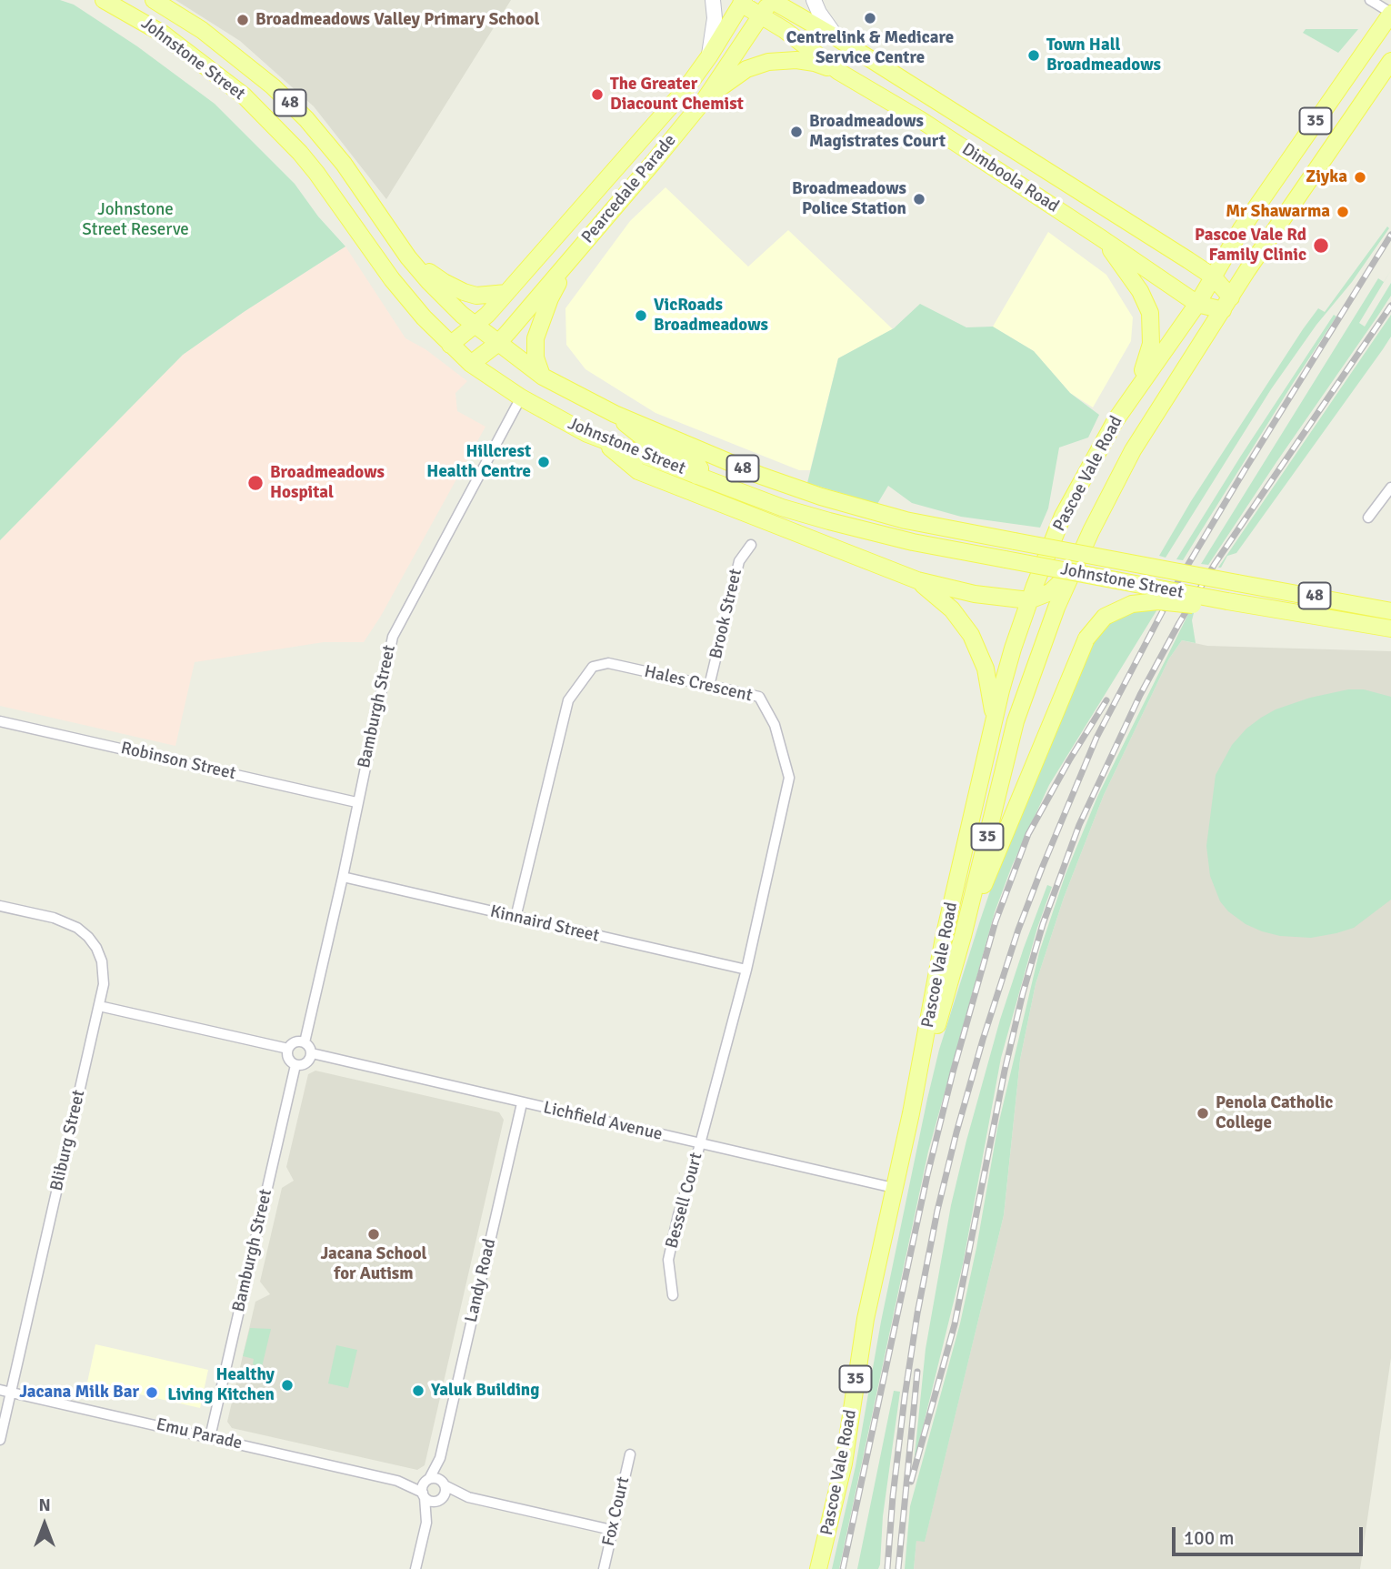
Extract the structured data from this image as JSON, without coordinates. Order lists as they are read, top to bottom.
{
  "streets": {
    "main road": [
      "Johnstone Street",
      "48",
      "35",
      "Dimboola Road",
      "Pearcedale Parade",
      "Pascoe Vale Road"
    ],
    "street": [
      "Brook Street",
      "Hales Crescent",
      "Bamburgh Street",
      "Robinson Street",
      "Kinnaird Street",
      "Lichfield Avenue",
      "Bliburg Street",
      "Bessell Court",
      "Landy Road",
      "Emu Parade",
      "Fox Court"
    ]
  },
  "crossings": [
    ["Johnstone Street", "48"],
    ["Johnstone Street", "Pearcedale Parade"],
    ["Johnstone Street", "Bamburgh Street"],
    ["Dimboola Road", "Pearcedale Parade"],
    ["Dimboola Road", "Pascoe Vale Road"],
    ["Pascoe Vale Road", "Lichfield Avenue"],
    ["Brook Street", "Hales Crescent"],
    ["Hales Crescent", "Kinnaird Street"],
    ["Hales Crescent", "Lichfield Avenue"],
    ["Hales Crescent", "Bessell Court"],
    ["Bamburgh Street", "Robinson Street"],
    ["Bamburgh Street", "Kinnaird Street"],
    ["Bamburgh Street", "Lichfield Avenue"],
    ["Bamburgh Street", "Emu Parade"],
    ["Lichfield Avenue", "Bessell Court"],
    ["Lichfield Avenue", "Landy Road"],
    ["Bliburg Street", "Emu Parade"],
    ["Landy Road", "Emu Parade"]
  ],
  "parks": ["Johnstone Street Reserve"],
  "places": [
    "Centrelink & Medicare Service Centre",
    "Broadmeadows Valley Primary School",
    "Town Hall Broadmeadows",
    "The Greater Diacount Chemist",
    "Broadmeadows Magistrates Court",
    "Ziyka",
    "Broadmeadows Police Station",
    "Mr Shawarma",
    "Pascoe Vale Rd Family Clinic",
    "VicRoads Broadmeadows",
    "Hillcrest Health Centre",
    "Broadmeadows Hospital",
    "Penola Catholic College",
    "Jacana School for Autism",
    "Healthy Living Kitchen",
    "Yaluk Building",
    "Jacana Milk Bar"
  ],
  "scale_bar": "100 m",
  "north": "top"
}
